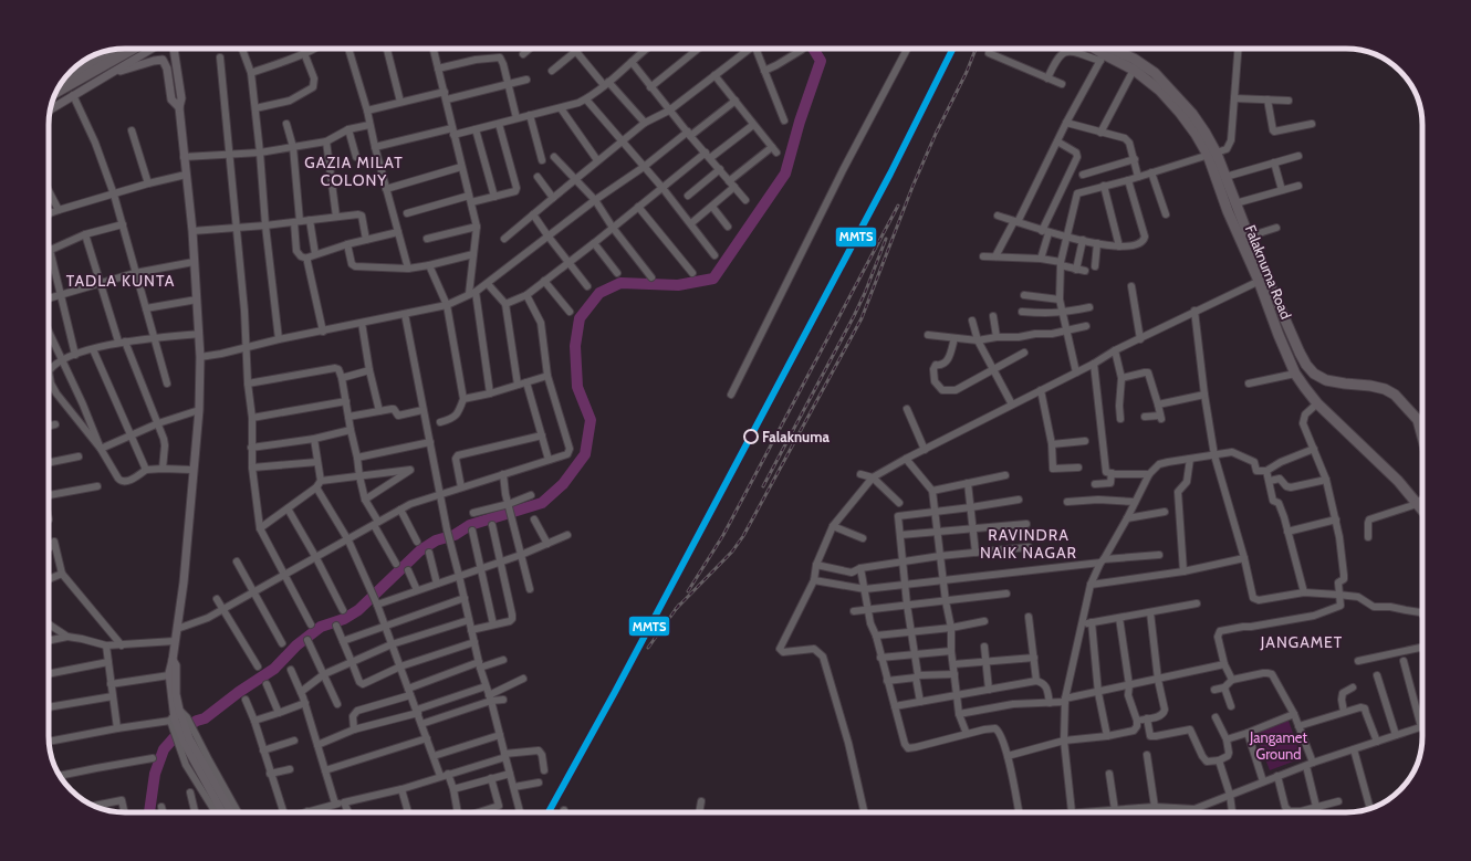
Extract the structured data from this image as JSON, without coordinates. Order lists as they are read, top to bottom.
{
  "streets": {
    "highway": ["Falaknuma Road"]
  },
  "districts": [
    "GAZIA MILAT COLONY",
    "TADLA KUNTA",
    "RAVINDRA NAIK NAGAR",
    "JANGAMET"
  ],
  "parks": ["Jangamet Ground"],
  "places": ["Falaknuma"],
  "lines": ["transit line MMTS"]
}
